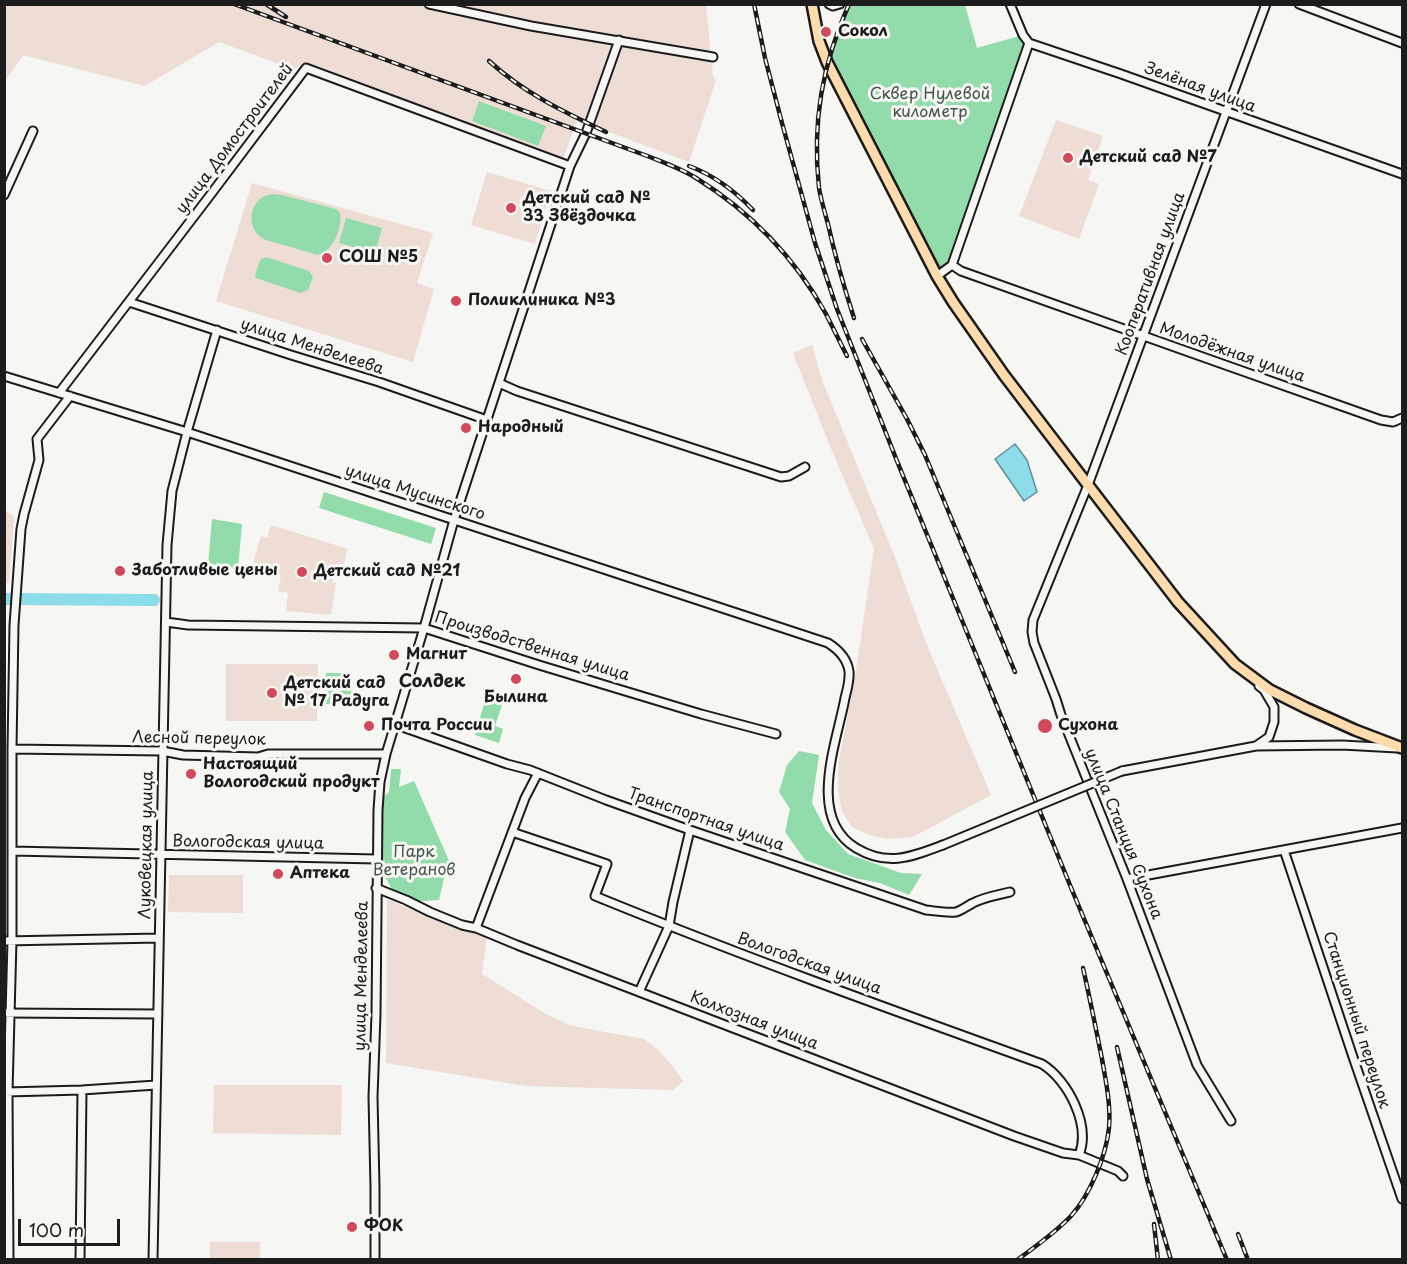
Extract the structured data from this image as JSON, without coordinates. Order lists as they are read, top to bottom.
{
  "streets": {
    "street": [
      "Зелёная улица",
      "улица Домостроителей",
      "Кооперативная улица",
      "улица Менделеева",
      "Молодёжная улица",
      "улица Мусинского",
      "Производственная улица",
      "Лесной переулок",
      "Транспортная улица",
      "улица Станция Сухона",
      "Вологодская улица",
      "Луковецкая улица",
      "Станционный переулок",
      "Колхозная улица"
    ]
  },
  "crossings": [
    ["Зелёная улица", "Кооперативная улица"],
    ["улица Домостроителей", "улица Менделеева"],
    ["улица Домостроителей", "улица Мусинского"],
    ["Кооперативная улица", "Молодёжная улица"],
    ["Кооперативная улица", "улица Станция Сухона"],
    ["улица Менделеева", "улица Мусинского"],
    ["улица Менделеева", "Производственная улица"],
    ["улица Менделеева", "Лесной переулок"],
    ["улица Менделеева", "Транспортная улица"],
    ["улица Менделеева", "Вологодская улица"],
    ["улица Менделеева", "Луковецкая улица"],
    ["улица Менделеева", "Колхозная улица"],
    ["улица Мусинского", "Луковецкая улица"],
    ["Производственная улица", "Луковецкая улица"],
    ["Лесной переулок", "Луковецкая улица"],
    ["Вологодская улица", "Луковецкая улица"],
    ["Вологодская улица", "Колхозная улица"]
  ],
  "districts": ["Солдек"],
  "parks": ["Сквер Нулевой километр", "Парк Ветеранов"],
  "places": [
    "Сокол",
    "Детский сад №7",
    "Детский сад № 33 Звёздочка",
    "СОШ №5",
    "Поликлиника №3",
    "Народный",
    "Заботливые цены",
    "Детский сад №21",
    "Магнит",
    "Былина",
    "Детский сад № 17 Радуга",
    "Почта России",
    "Сухона",
    "Настоящий Вологодский продукт",
    "Аптека",
    "ФОК"
  ],
  "scale_bar": "100 m"
}
